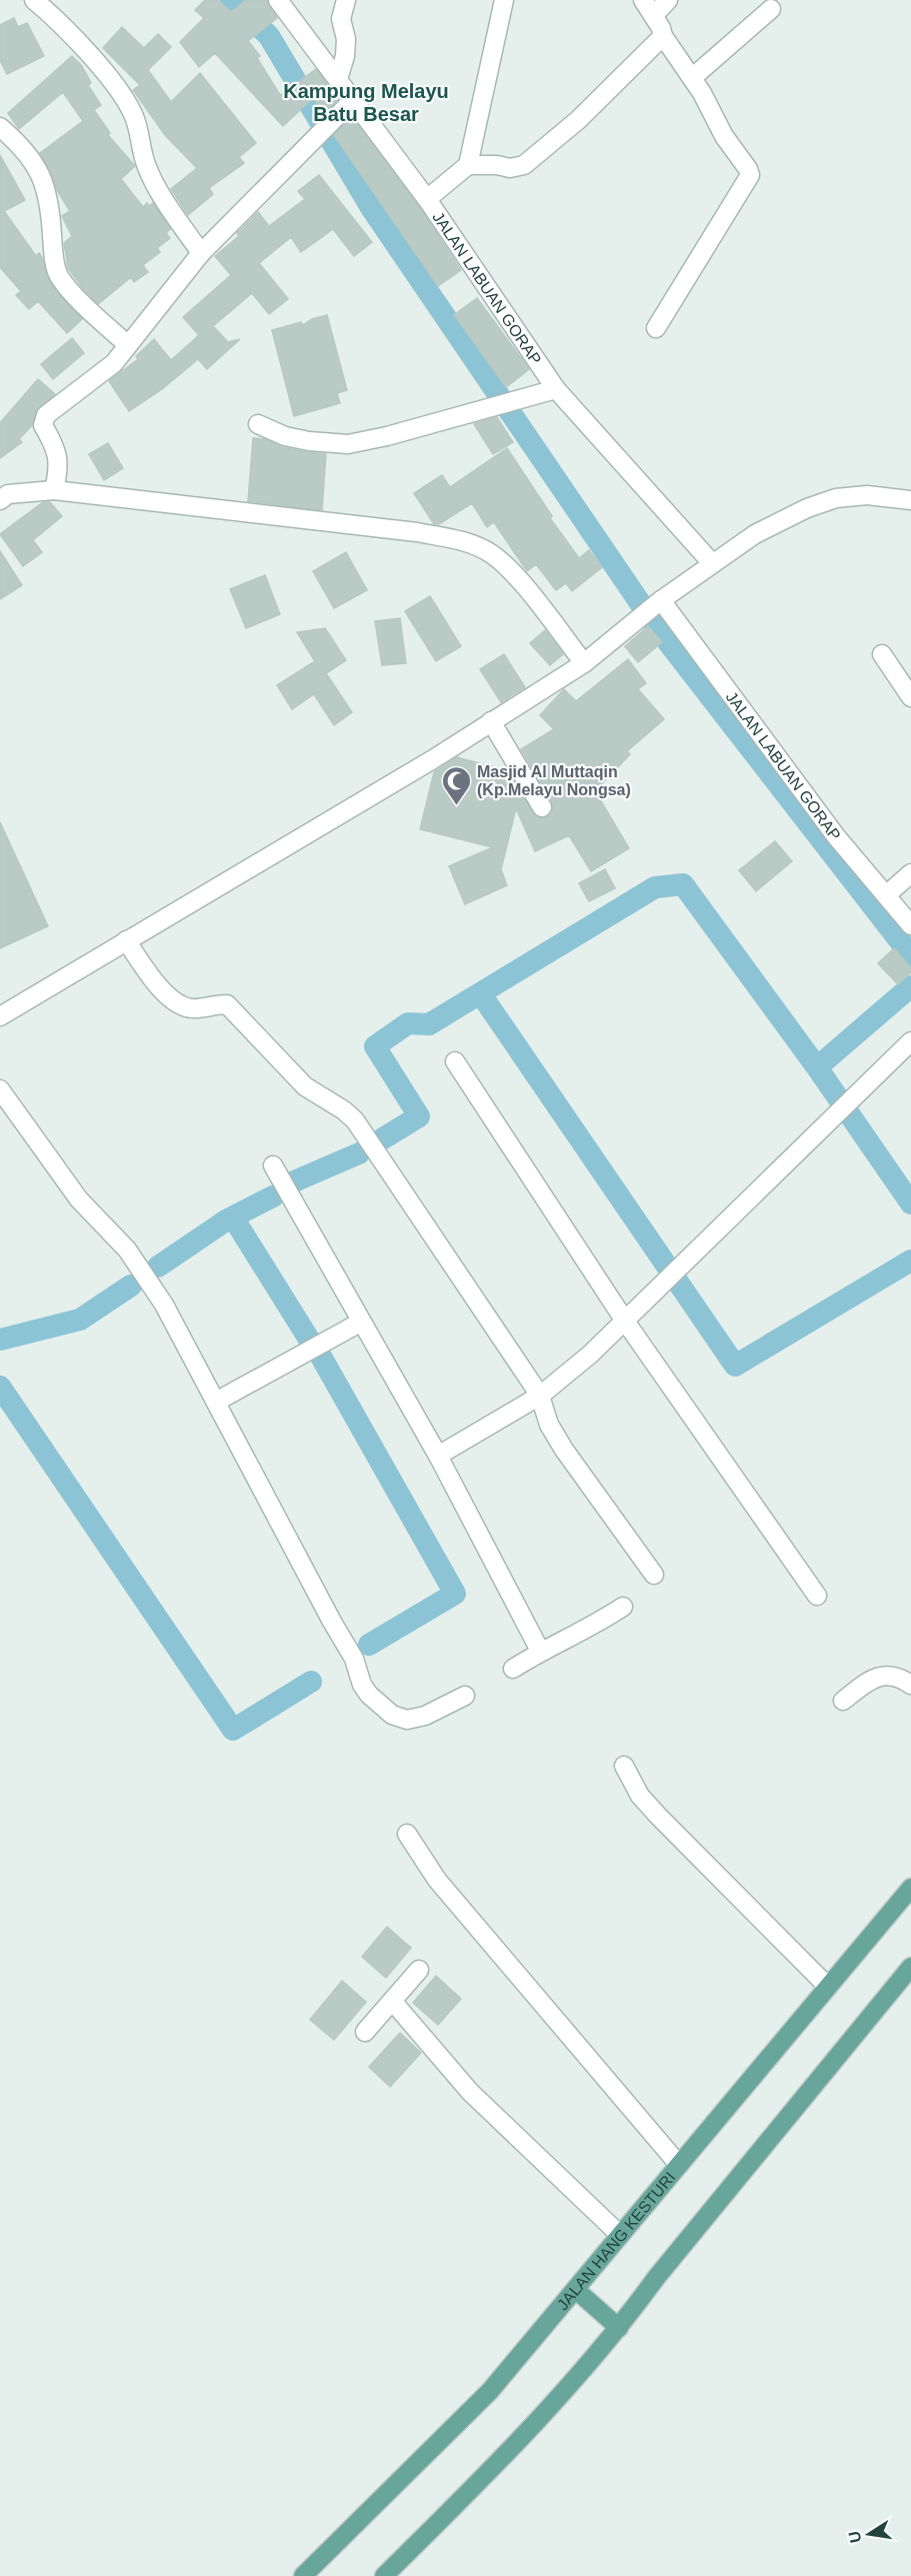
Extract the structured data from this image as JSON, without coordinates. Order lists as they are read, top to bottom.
{
  "streets": {
    "main road": ["JALAN HANG KESTURI"],
    "street": ["JALAN LABUAN GORAP"]
  },
  "districts": ["Kampung Melayu Batu Besar"],
  "places": {
    "mosque": ["Masjid Al Muttaqin (Kp.Melayu Nongsa)"]
  },
  "north": "left"
}
